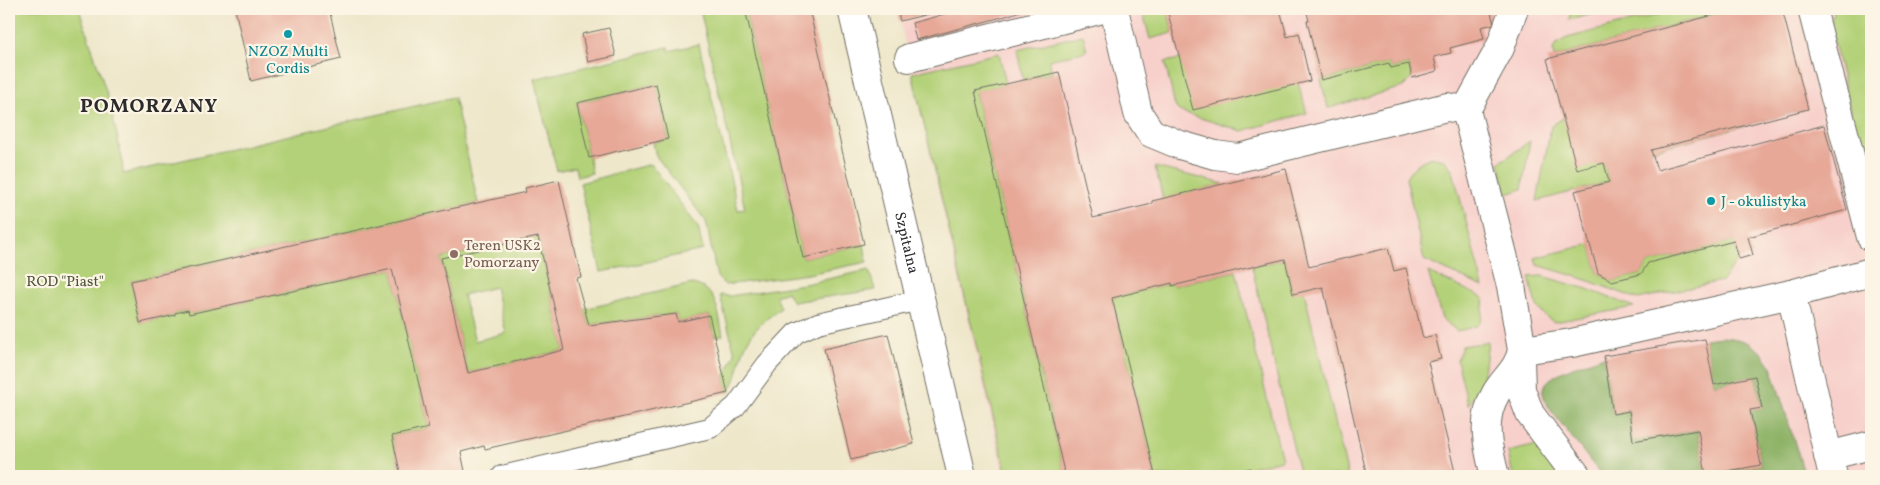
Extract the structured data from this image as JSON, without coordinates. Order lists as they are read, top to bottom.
{
  "streets": {
    "street": ["Szpitalna"]
  },
  "districts": ["POMORZANY"],
  "parks": ["ROD \"Piast\""],
  "places": ["NZOZ Multi Cordis", "J - okulistyka", "Teren USK2 Pomorzany"]
}
